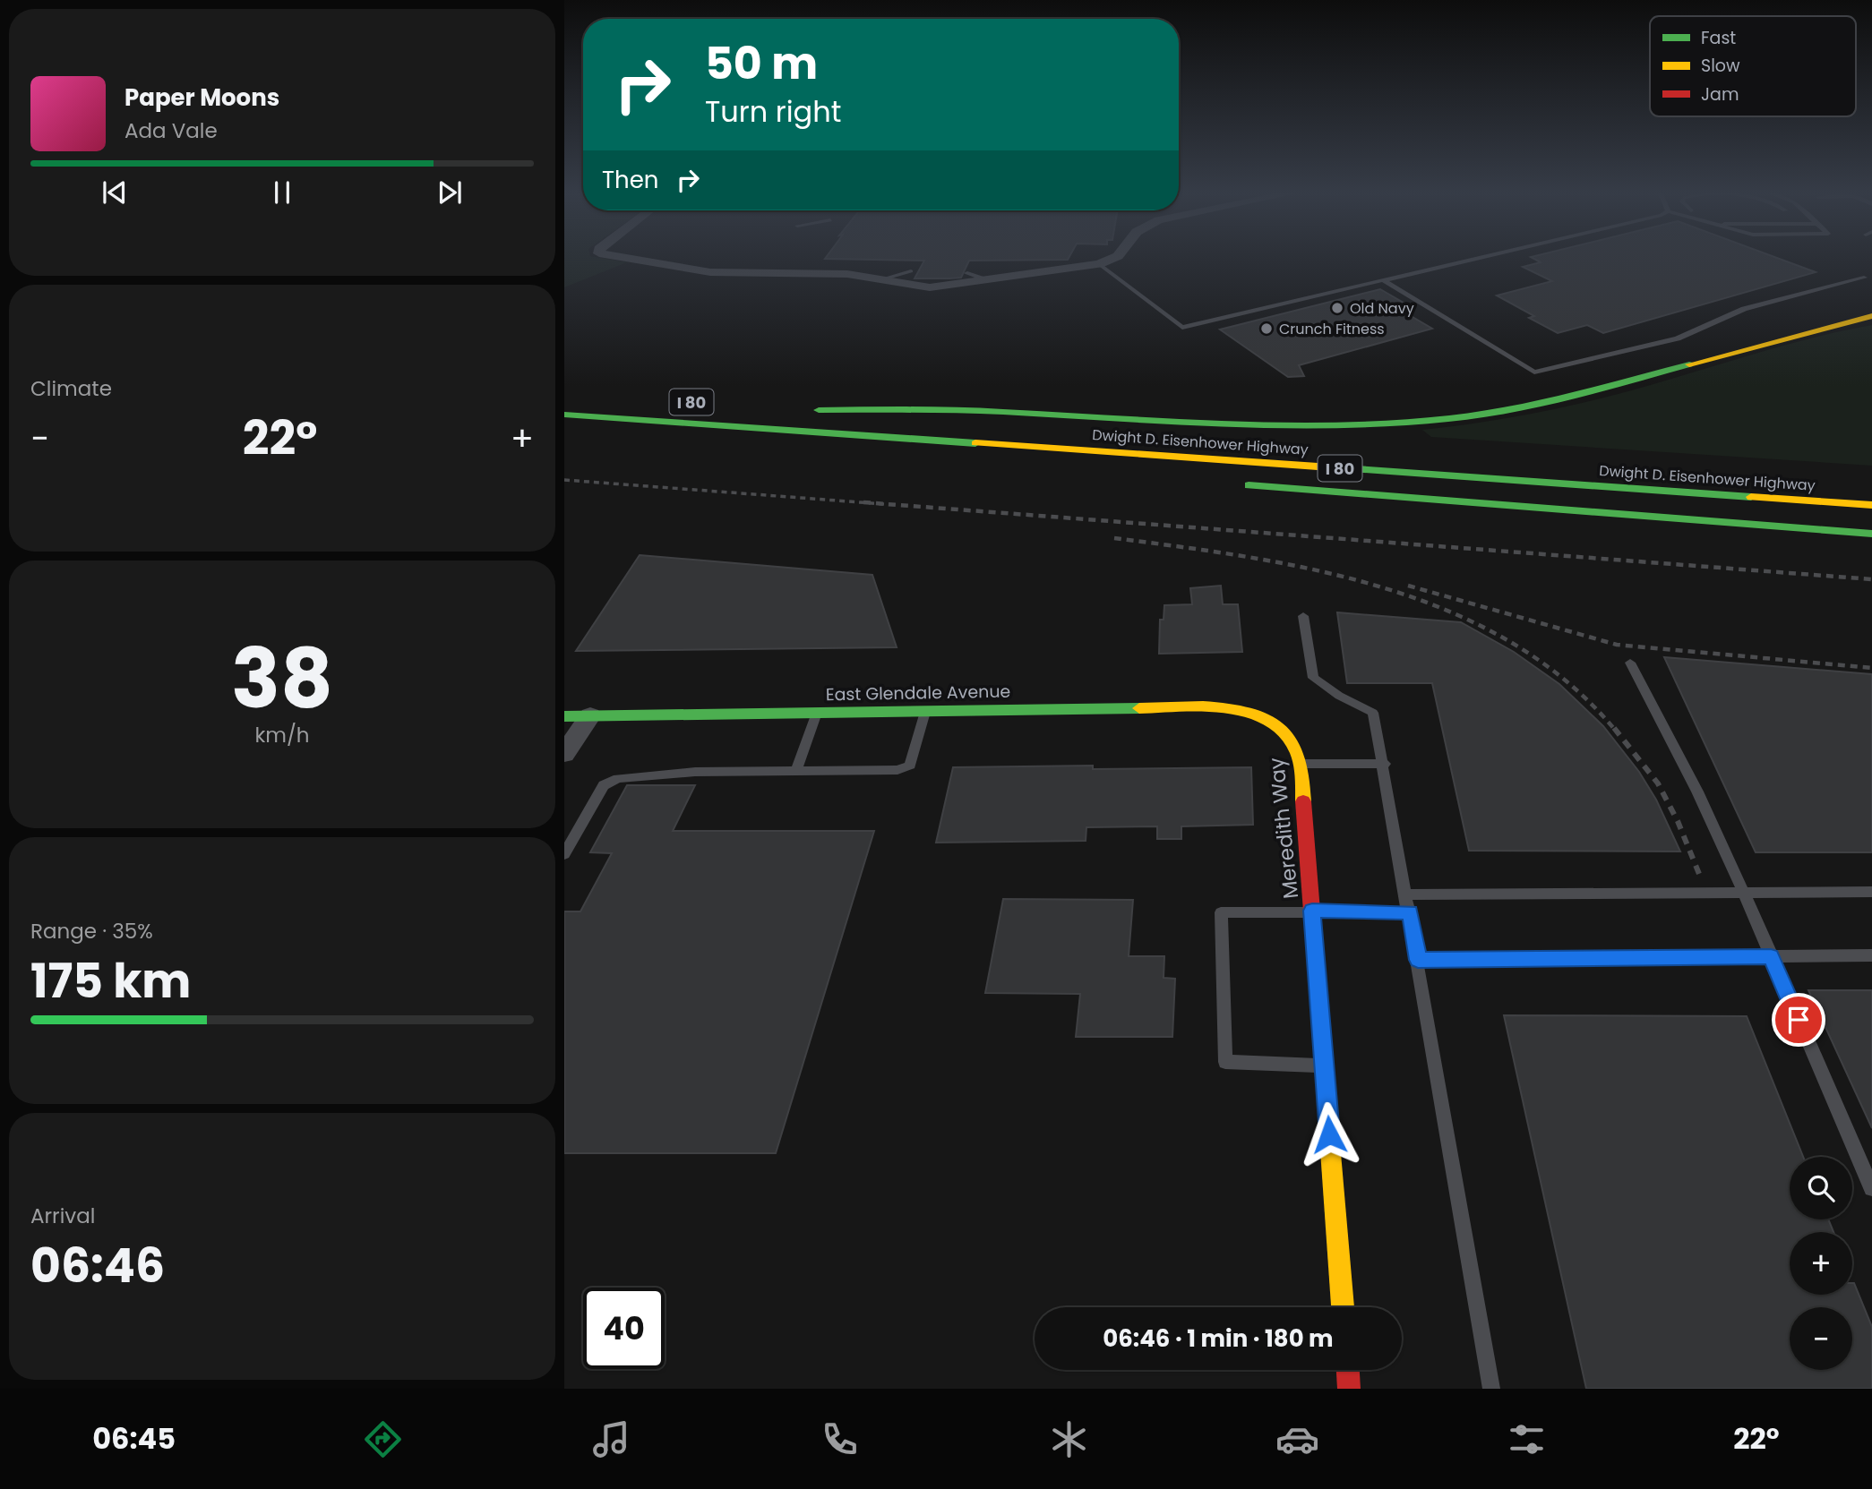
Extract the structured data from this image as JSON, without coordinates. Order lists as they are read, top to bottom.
{
  "streets": {
    "main road": [
      "I 80",
      "Dwight D. Eisenhower Highway",
      "East Glendale Avenue",
      "Meredith Way"
    ]
  },
  "crossings": [
    ["East Glendale Avenue", "Meredith Way"]
  ],
  "places": ["Old Navy", "Crunch Fitness"],
  "legend": ["Fast", "Slow", "Jam"],
  "page": {
    "turn": ["50 m", "Turn right"],
    "song": ["Paper Moons", "Ada Vale"],
    "then": "Then",
    "tile": [
      "Climate",
      ["38", "km/h"],
      ["Range · 35%", "175 km"],
      ["Arrival", "06:46"]
    ],
    "heat": ["−", "22°", "+"],
    "map_buttons": ["+", "−"],
    "limit": "40",
    "trip": "06:46 · 1 min · 180 m",
    "tabs": ["06:45", "22°"]
  }
}
